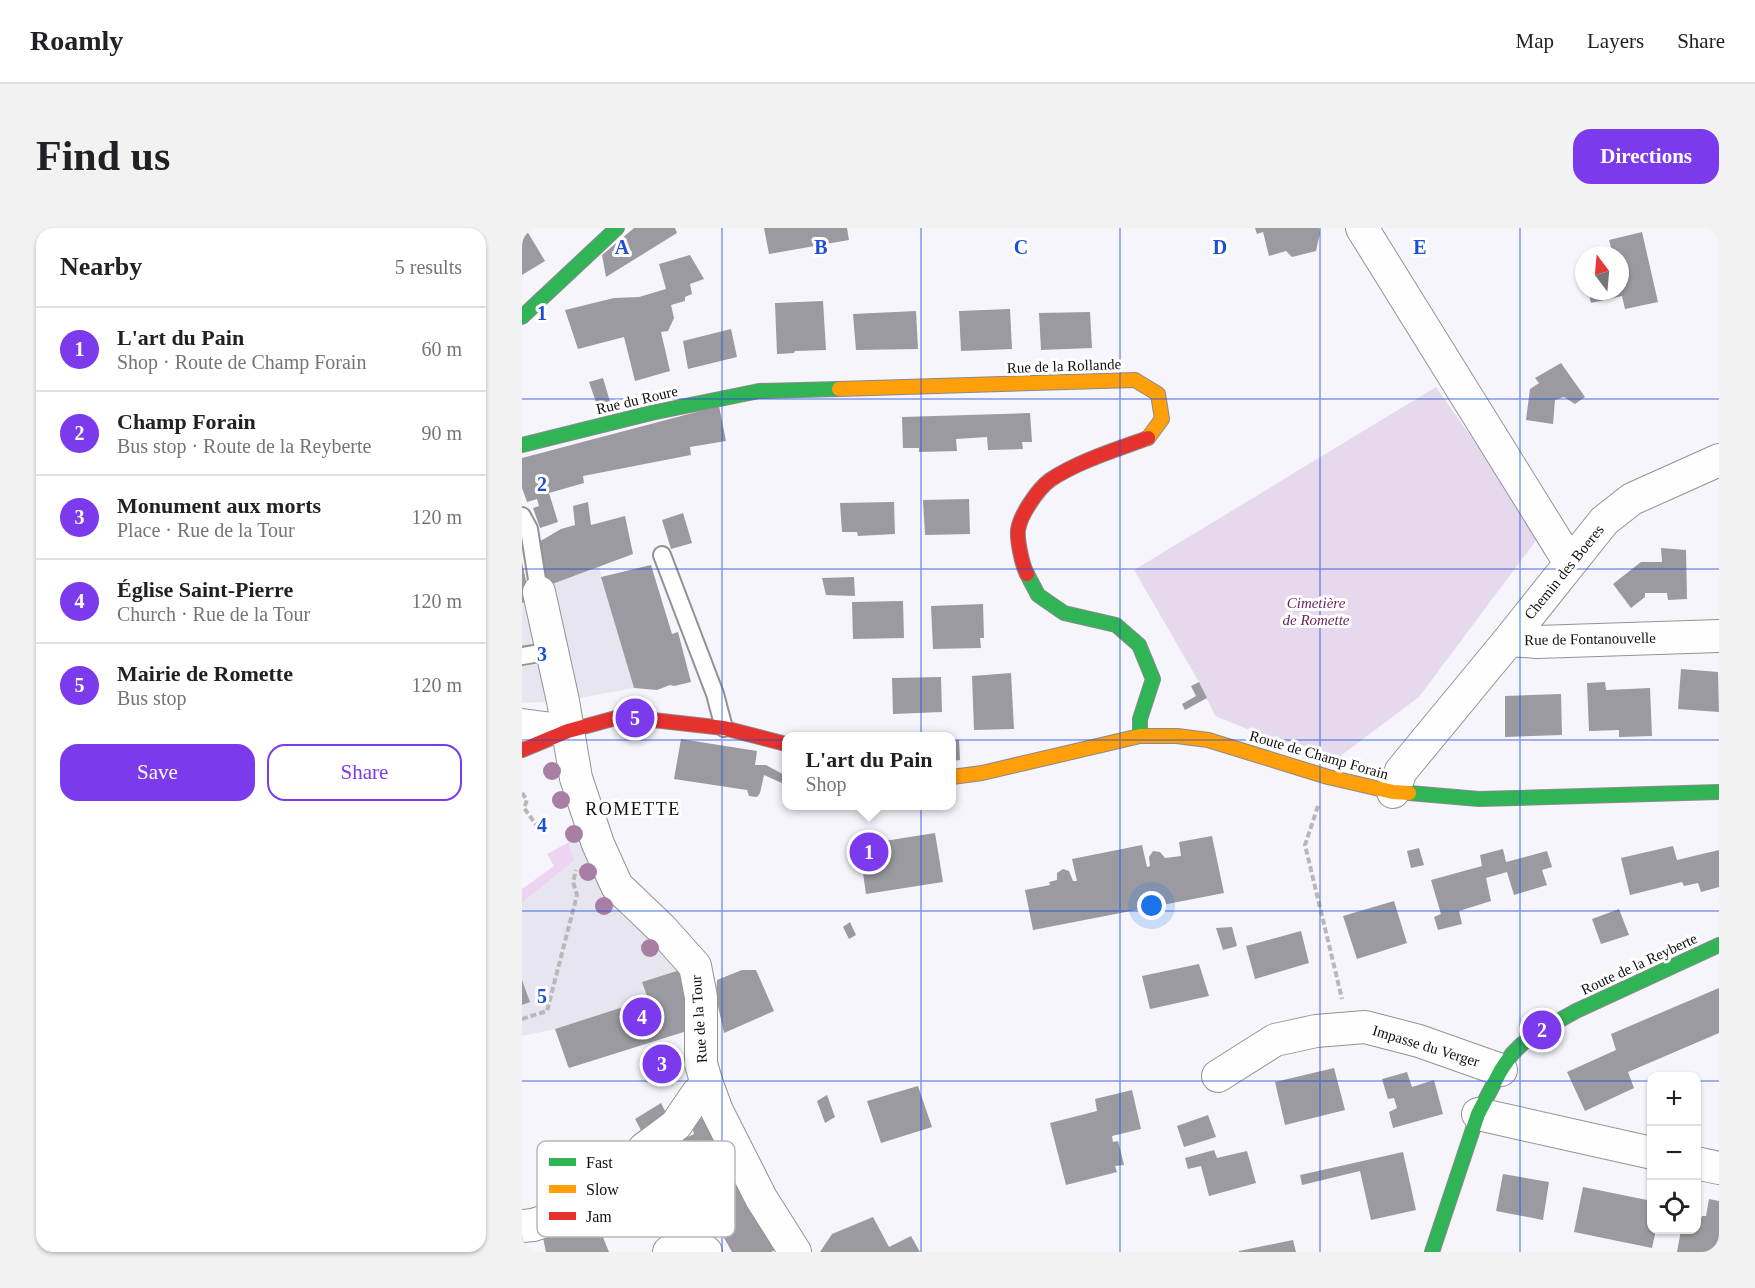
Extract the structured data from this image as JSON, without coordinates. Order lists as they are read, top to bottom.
{
  "streets": {
    "main road": [
      "Rue de la Rollande",
      "Rue du Roure",
      "Route de Champ Forain",
      "Route de la Reyberte"
    ],
    "street": [
      "Chemin des Boeres",
      "Rue de Fontanouvelle",
      "Rue de la Tour",
      "Impasse du Verger"
    ]
  },
  "crossings": [
    ["Rue de la Rollande", "Rue du Roure"],
    ["Rue de la Rollande", "Route de Champ Forain"],
    ["Chemin des Boeres", "Rue de Fontanouvelle"],
    ["Rue de Fontanouvelle", "Route de Champ Forain"],
    ["Route de la Reyberte", "Impasse du Verger"]
  ],
  "districts": ["ROMETTE"],
  "parks": ["Cimetière de Romette"],
  "legend": ["Fast", "Slow", "Jam"],
  "north": "top",
  "page": {
    "header": "Roamly",
    "nav": ["Map", "Layers", "Share"],
    "buttons": [
      "Directions",
      ["Save", "Share"]
    ],
    "title": "Find us",
    "heading": ["Nearby", "5 results"],
    "list": [
      {
        "mark": "1",
        "name": "L'art du Pain",
        "note": "Shop · Route de Champ Forain",
        "value": "60 m"
      },
      {
        "mark": "2",
        "name": "Champ Forain",
        "note": "Bus stop · Route de la Reyberte",
        "value": "90 m"
      },
      {
        "mark": "3",
        "name": "Monument aux morts",
        "note": "Place · Rue de la Tour",
        "value": "120 m"
      },
      {
        "mark": "4",
        "name": "Église Saint-Pierre",
        "note": "Church · Rue de la Tour",
        "value": "120 m"
      },
      {
        "mark": "5",
        "name": "Mairie de Romette",
        "note": "Bus stop",
        "value": "120 m"
      }
    ],
    "pins": [
      "5",
      "1",
      "4",
      "2",
      "3"
    ],
    "popup": ["L'art du Pain", "Shop"],
    "map_buttons": ["+", "−"]
  },
  "grid": {
    "columns": [
      "A",
      "B",
      "C",
      "D",
      "E"
    ],
    "rows": [
      "1",
      "2",
      "3",
      "4",
      "5"
    ]
  }
}
